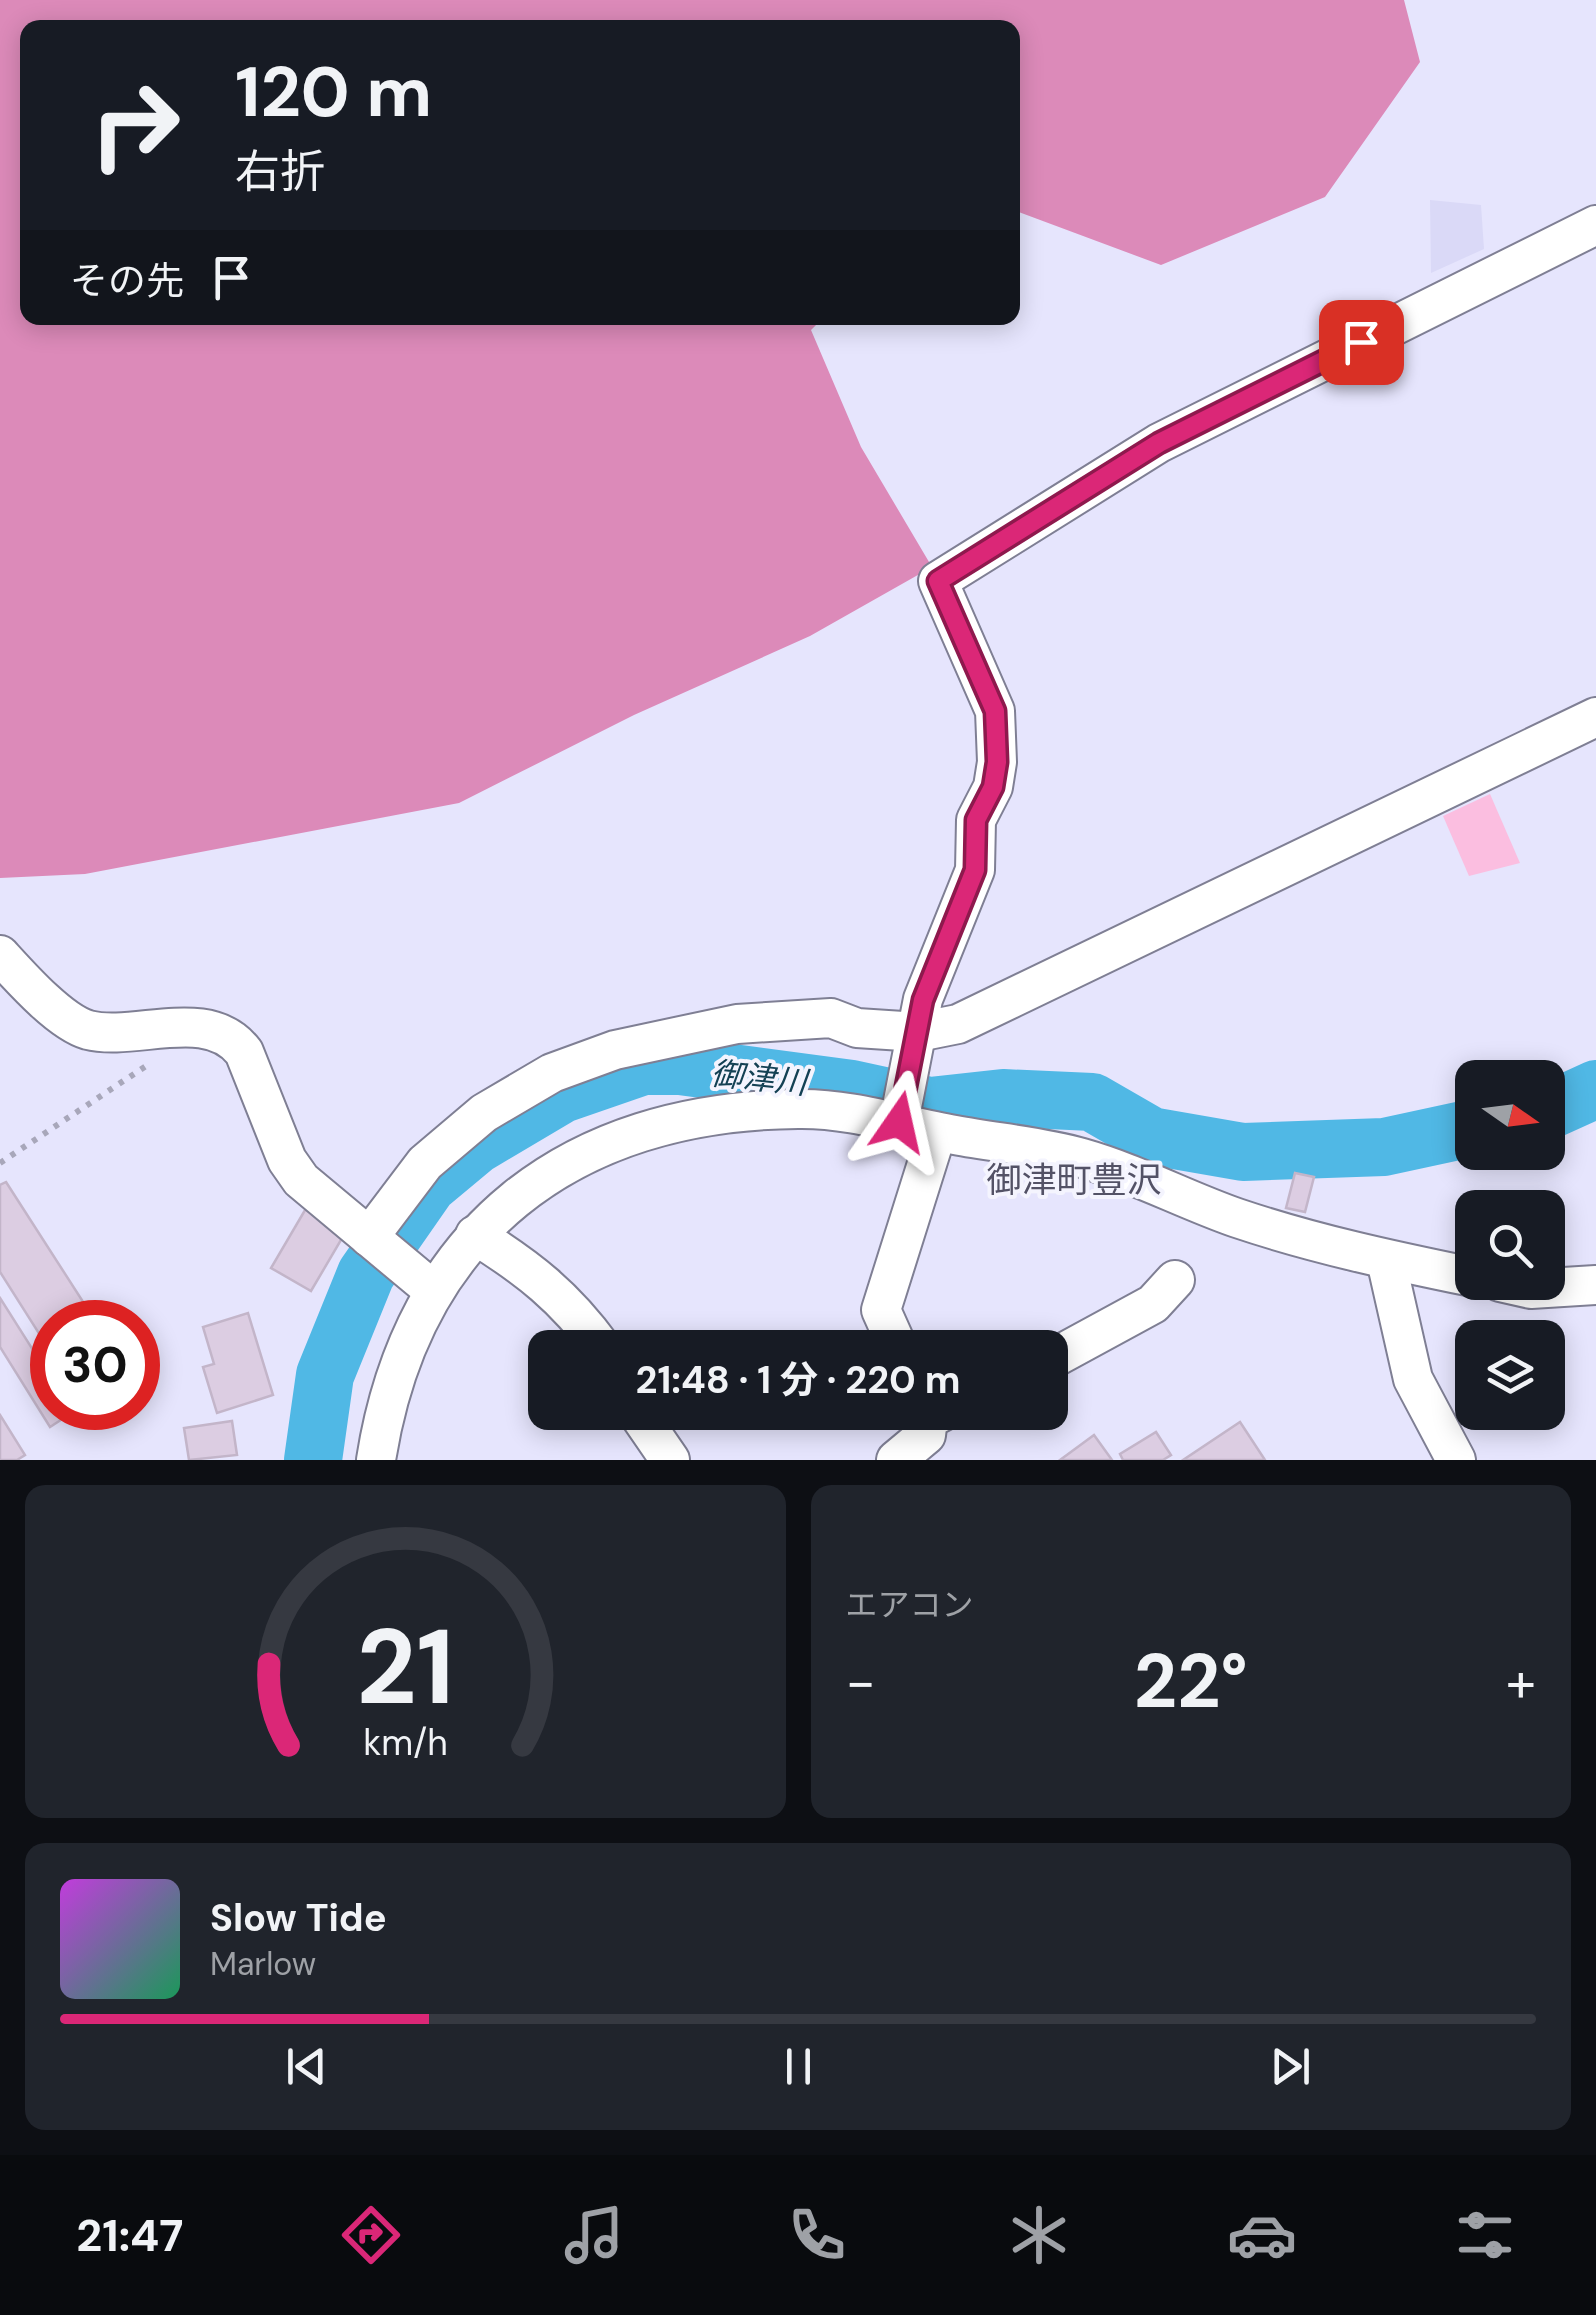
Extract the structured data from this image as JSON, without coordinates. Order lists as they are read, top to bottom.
{
  "districts": ["御津町豊沢"],
  "water": ["御津川"],
  "north": "right",
  "page": {
    "turn": ["120 m", "右折"],
    "then": "その先",
    "limit": "30",
    "trip": "21:48 · 1 分 · 220 m",
    "tile": "エアコン",
    "heat": ["−", "22°", "+"],
    "song": ["Slow Tide", "Marlow"],
    "tabs": "21:47",
    "gauge": ["21", "km/h"]
  }
}
